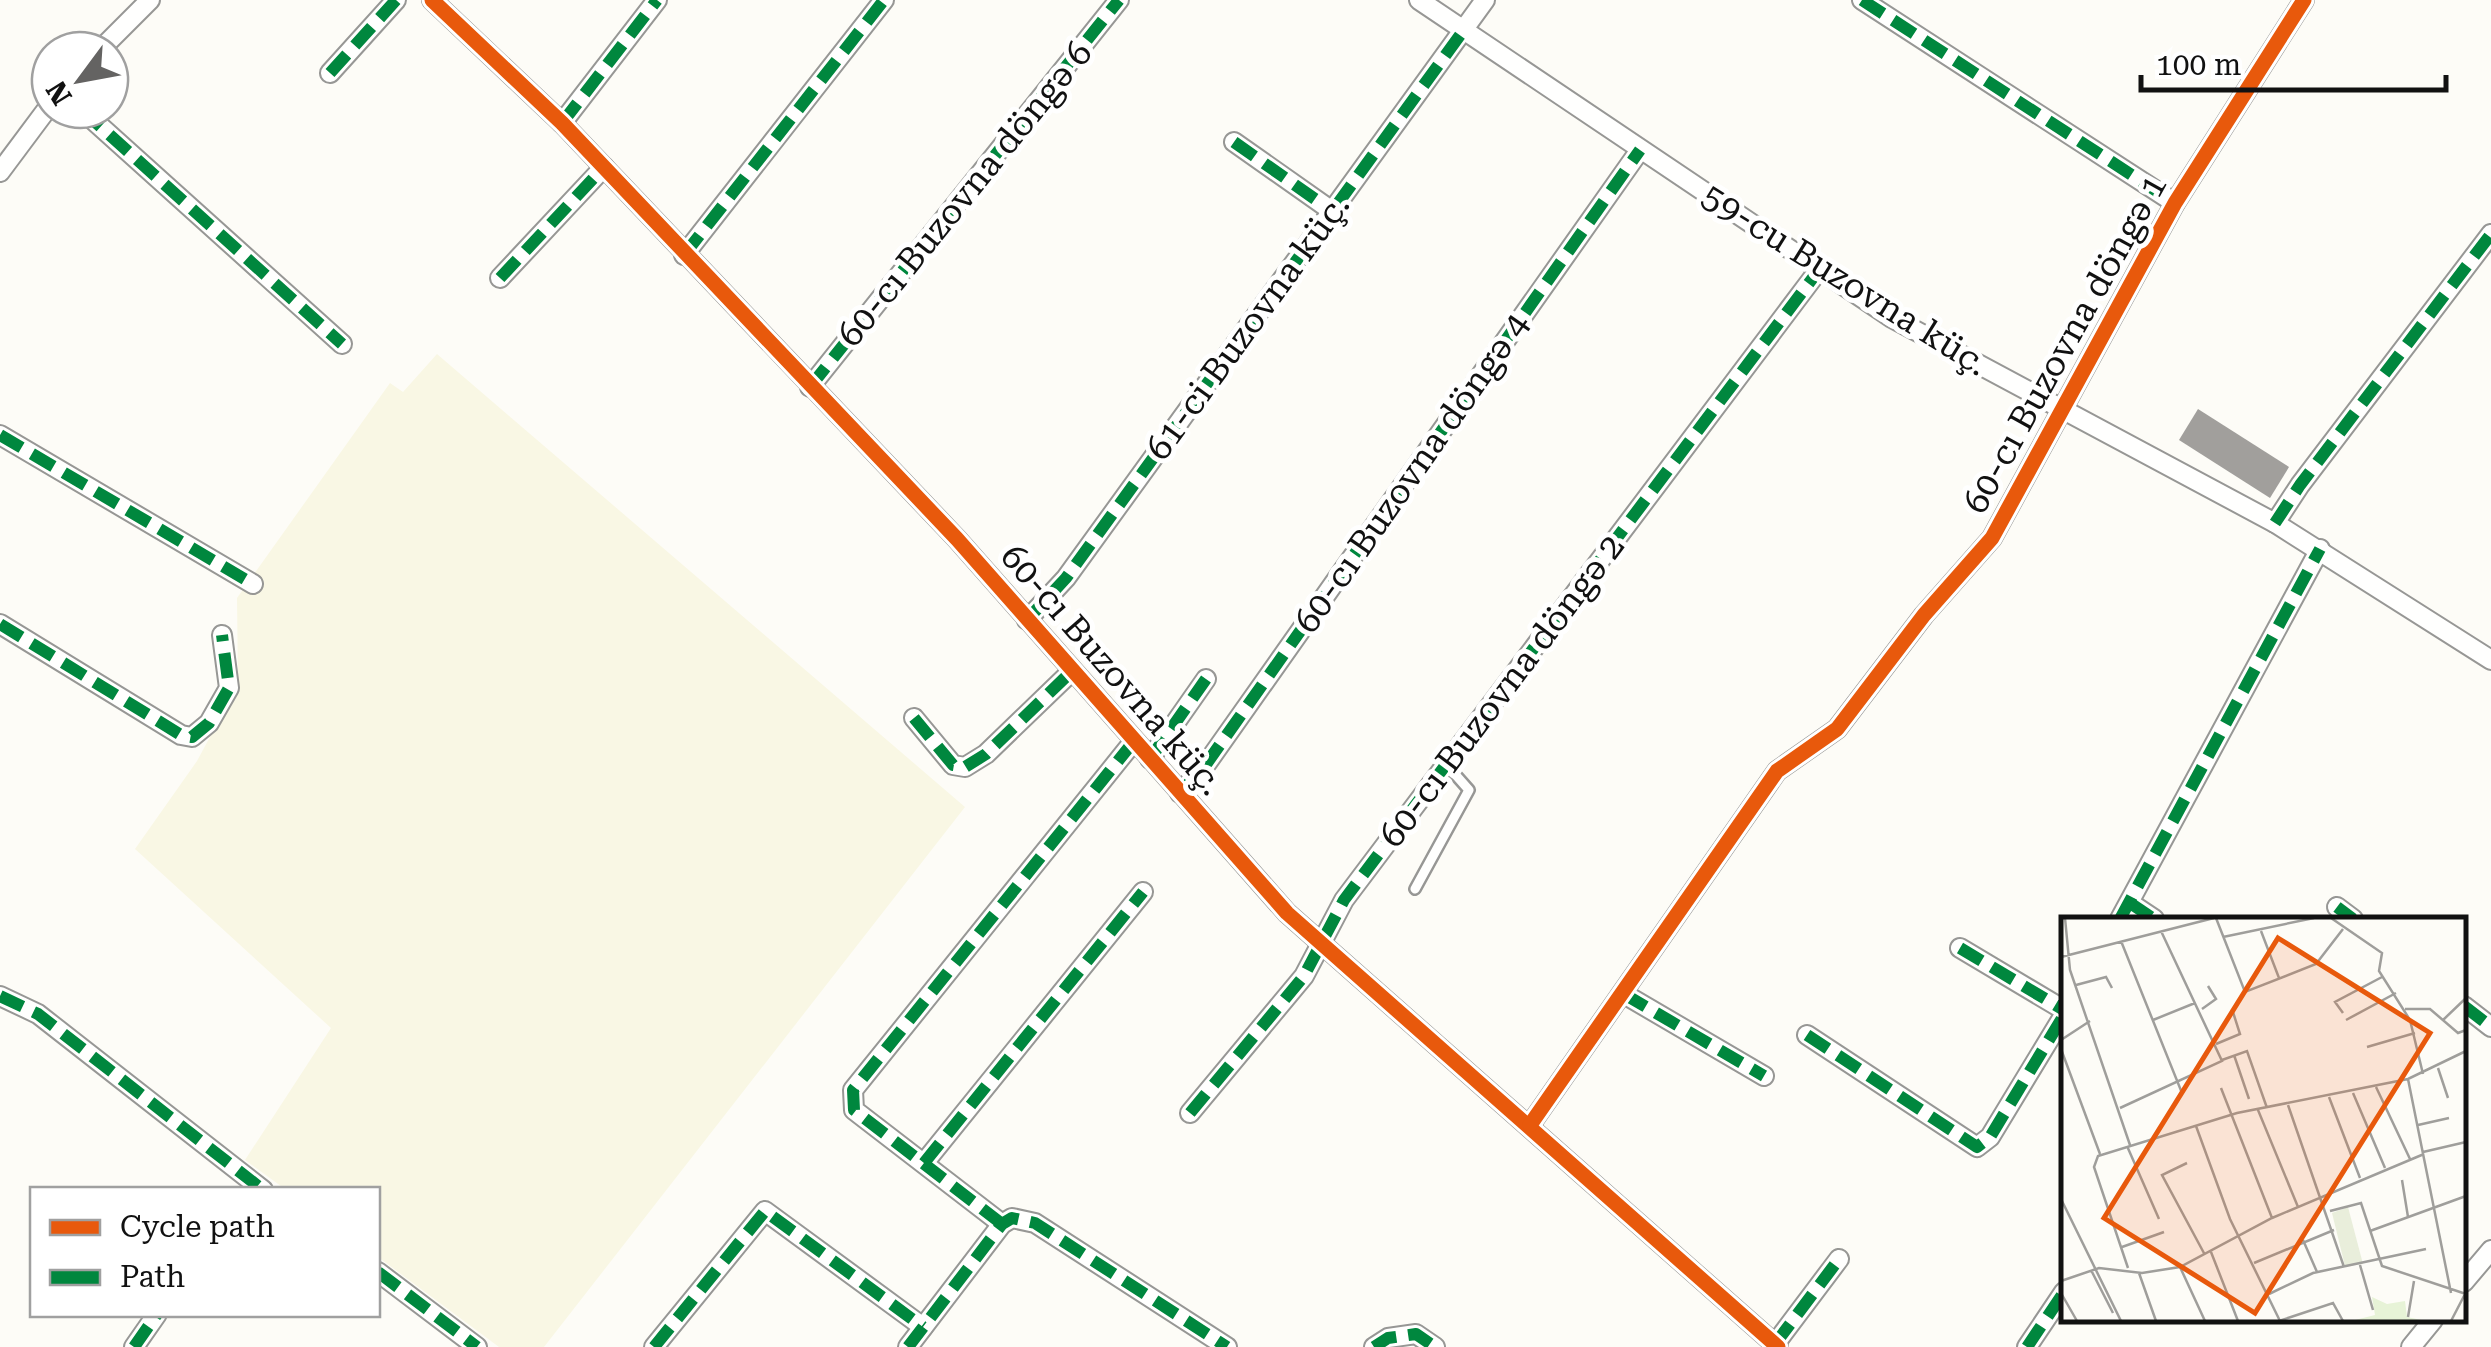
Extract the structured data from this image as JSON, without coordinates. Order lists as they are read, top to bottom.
{
  "streets": {
    "street": [
      "60-cı Buzovna döngə 6",
      "59-cu Buzovna küç.",
      "61-ci Buzovna küç.",
      "60-cı Buzovna döngə 1",
      "60-cı Buzovna döngə 4",
      "60-cı Buzovna küç.",
      "60-cı Buzovna döngə 2"
    ]
  },
  "crossings": [
    ["60-cı Buzovna döngə 6", "60-cı Buzovna küç."],
    ["59-cu Buzovna küç.", "61-ci Buzovna küç."],
    ["59-cu Buzovna küç.", "60-cı Buzovna döngə 1"],
    ["59-cu Buzovna küç.", "60-cı Buzovna döngə 4"],
    ["59-cu Buzovna küç.", "60-cı Buzovna döngə 2"],
    ["61-ci Buzovna küç.", "60-cı Buzovna küç."],
    ["60-cı Buzovna döngə 1", "60-cı Buzovna küç."],
    ["60-cı Buzovna döngə 4", "60-cı Buzovna küç."],
    ["60-cı Buzovna küç.", "60-cı Buzovna döngə 2"]
  ],
  "legend": ["Cycle path", "Path"],
  "scale_bar": "100 m",
  "north": "bottom left"
}
